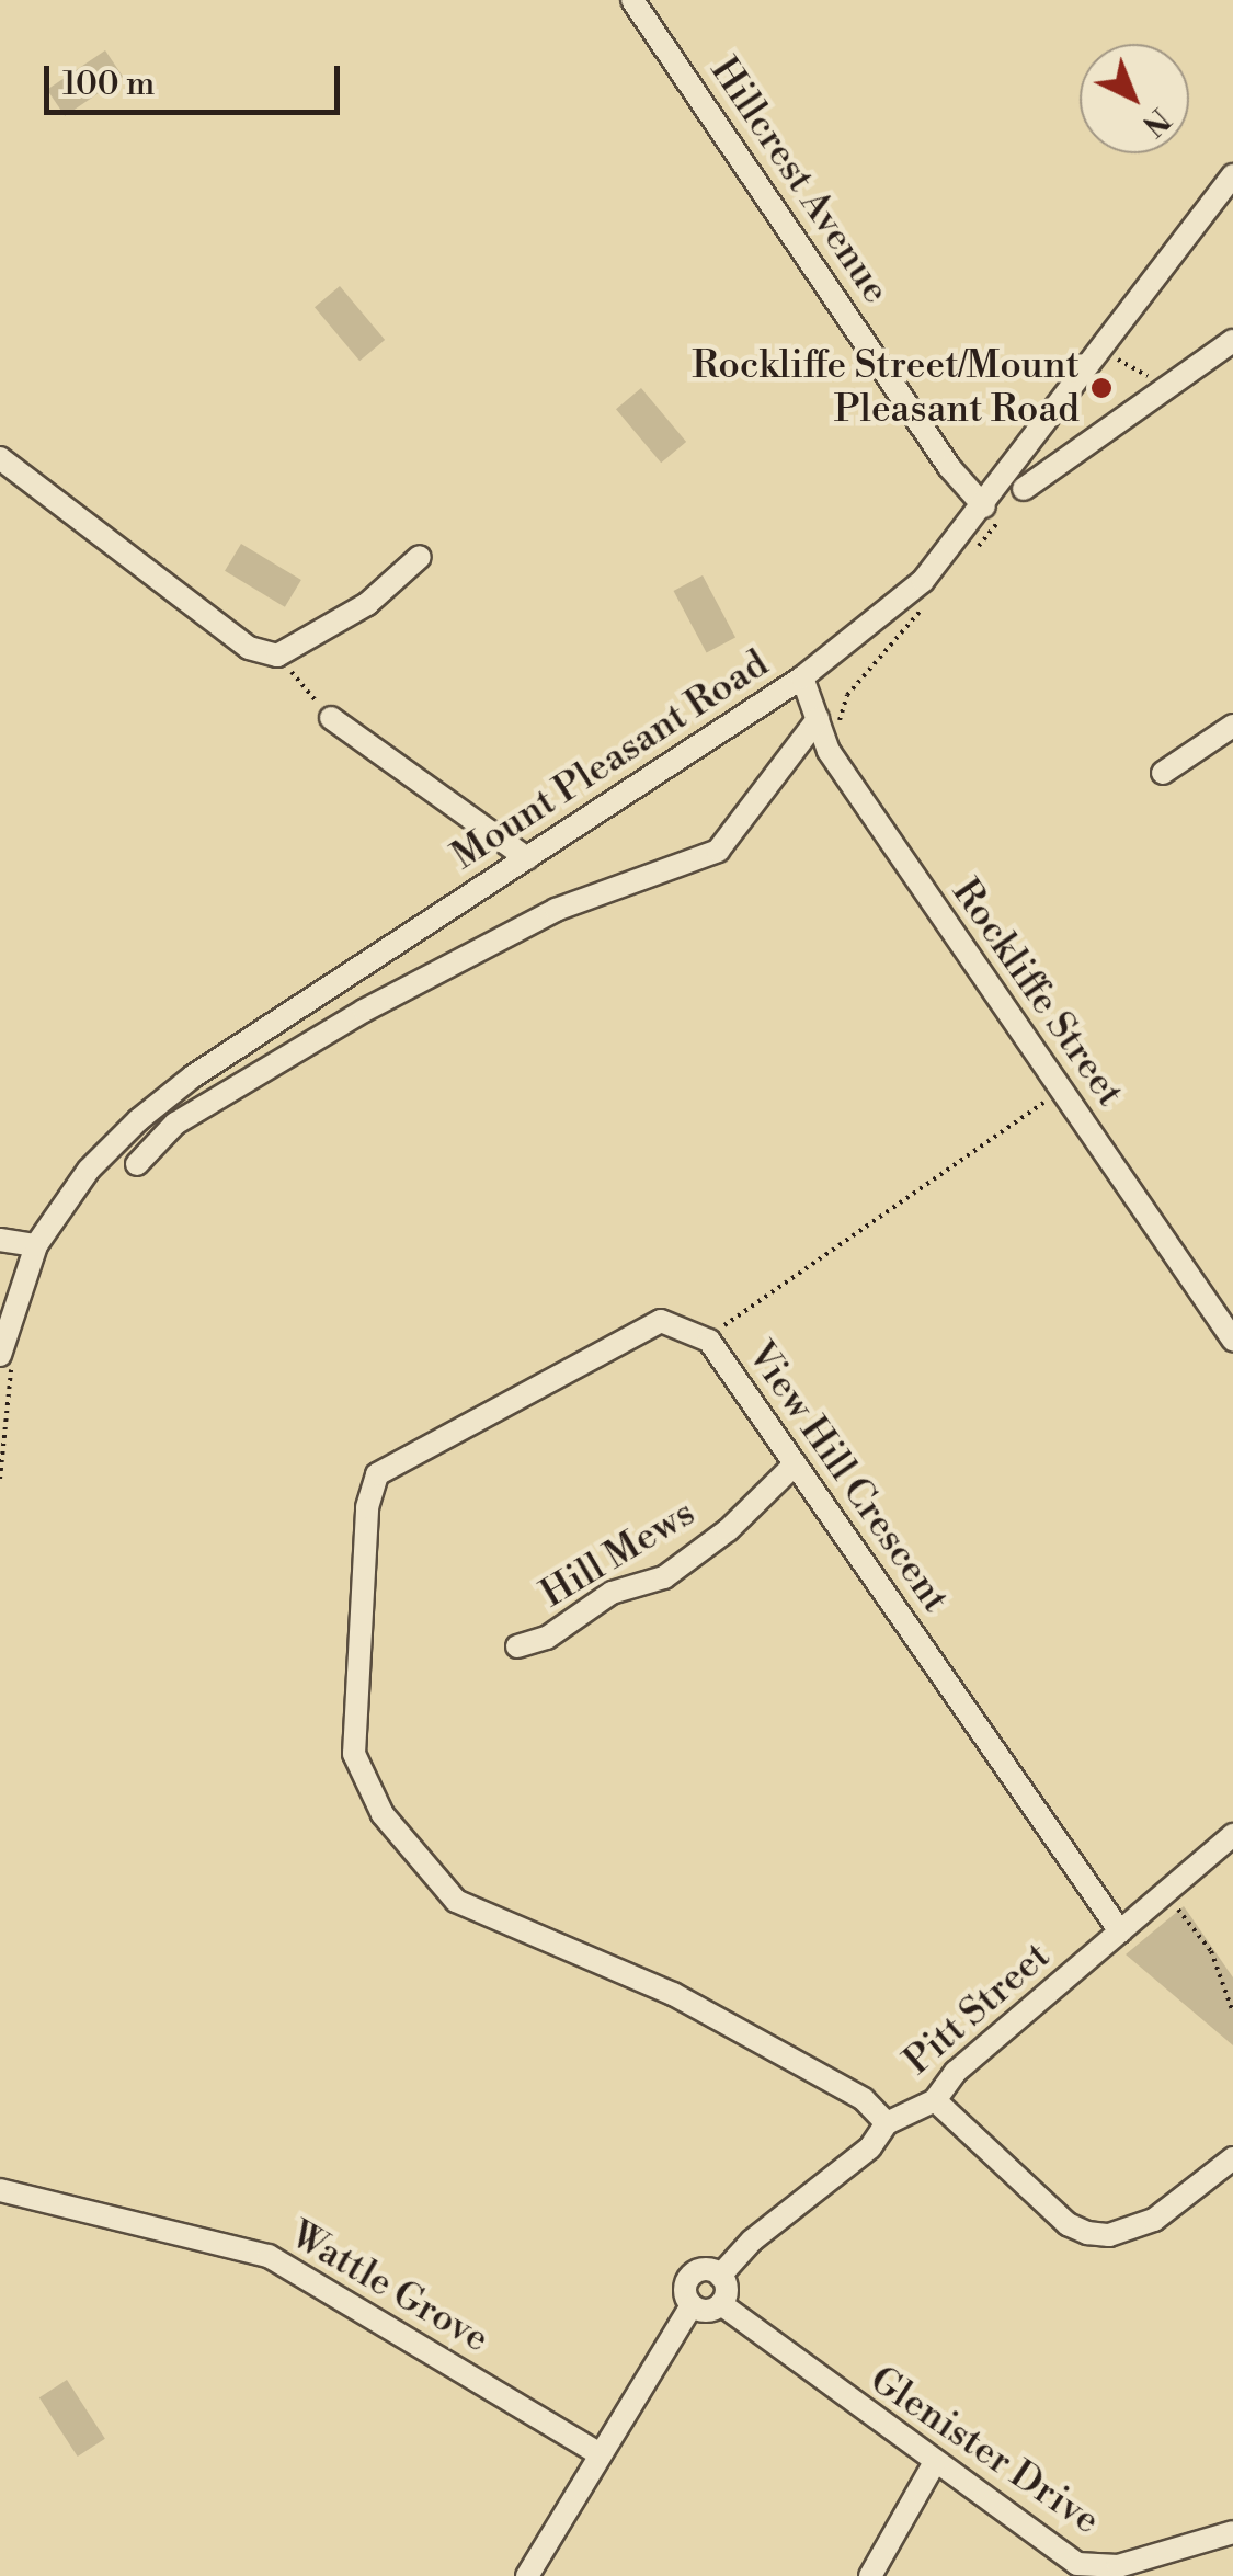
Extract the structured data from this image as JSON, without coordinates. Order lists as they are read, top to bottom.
{
  "streets": {
    "street": [
      "Hillcrest Avenue",
      "Mount Pleasant Road",
      "Rockliffe Street",
      "View Hill Crescent",
      "Hill Mews",
      "Pitt Street",
      "Wattle Grove",
      "Glenister Drive"
    ]
  },
  "crossings": [
    ["Hillcrest Avenue", "Mount Pleasant Road"],
    ["Mount Pleasant Road", "Rockliffe Street"],
    ["View Hill Crescent", "Hill Mews"],
    ["View Hill Crescent", "Pitt Street"],
    ["Pitt Street", "Glenister Drive"]
  ],
  "places": ["Rockliffe Street/Mount Pleasant Road"],
  "scale_bar": "100 m",
  "north": "bottom right"
}
